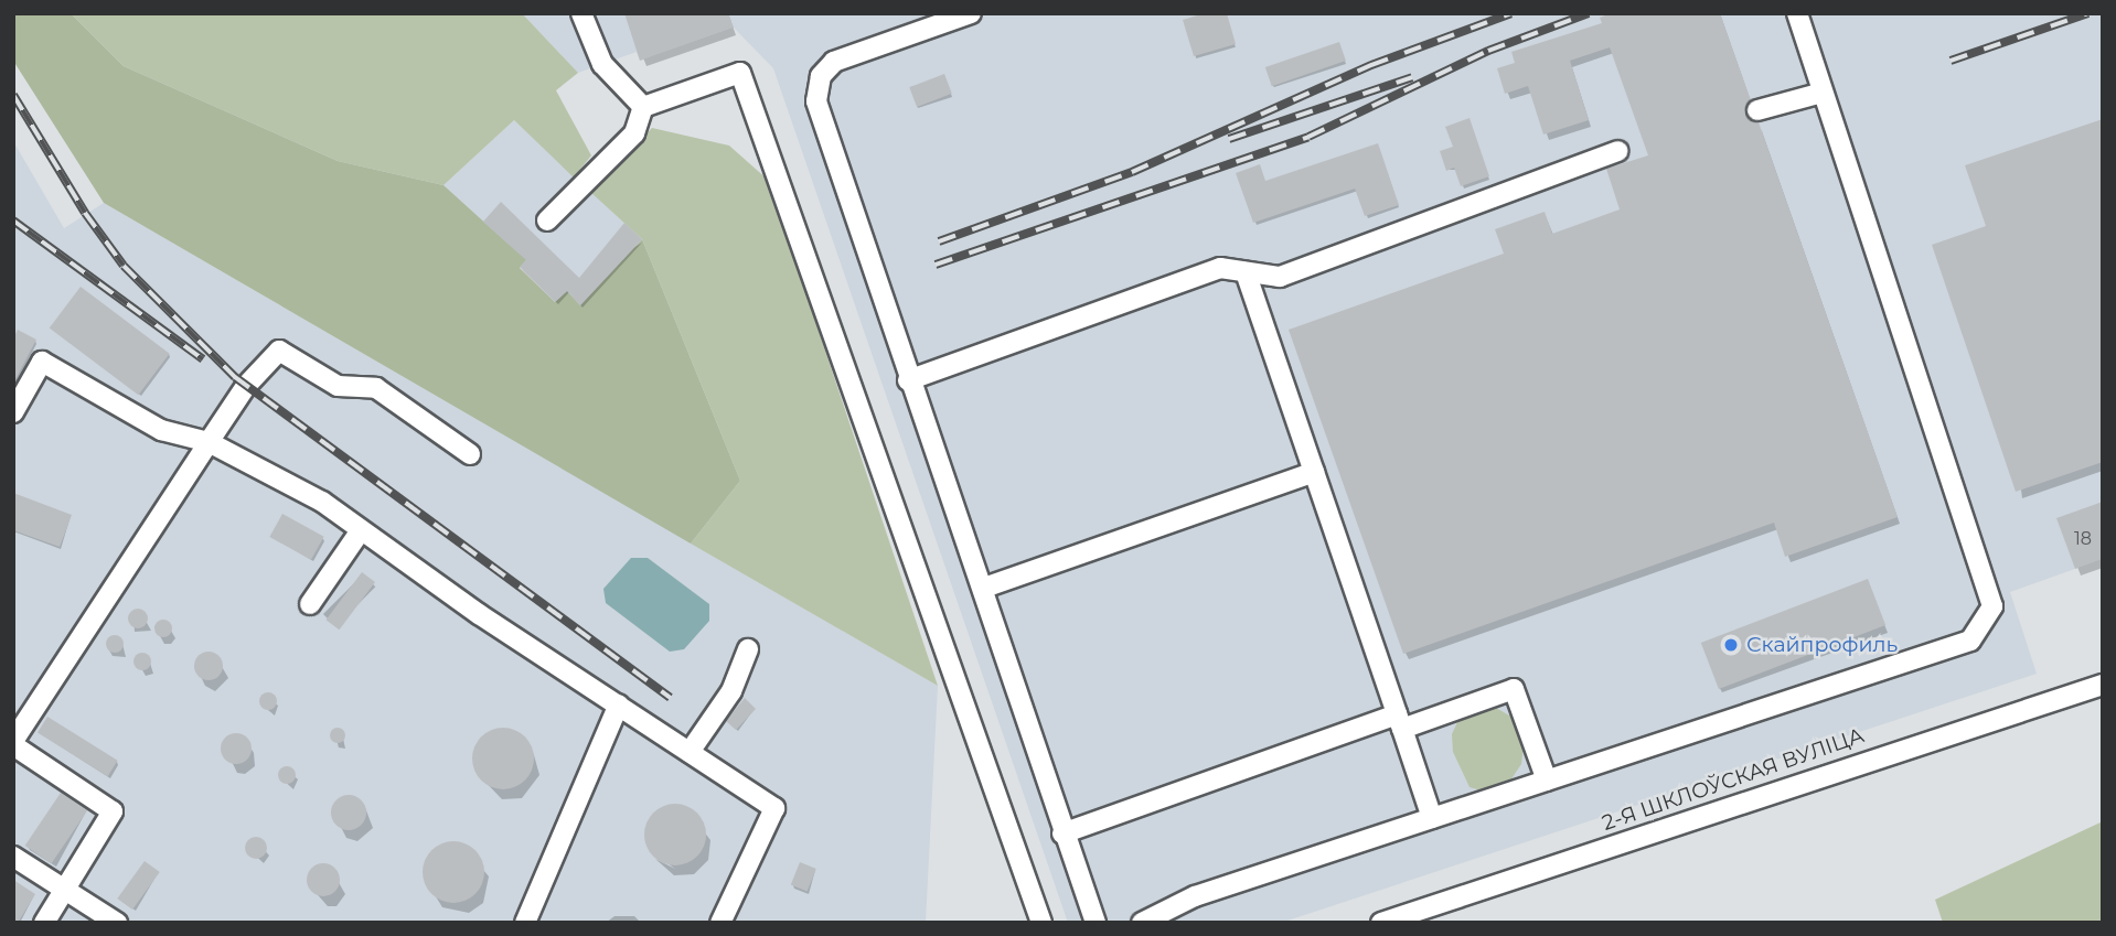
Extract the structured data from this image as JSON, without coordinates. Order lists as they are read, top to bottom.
{
  "streets": {
    "street": ["2-Я ШКЛОЎСКАЯ ВУЛІЦА"]
  },
  "places": ["Скайпрофиль"],
  "house_numbers": ["18"]
}
